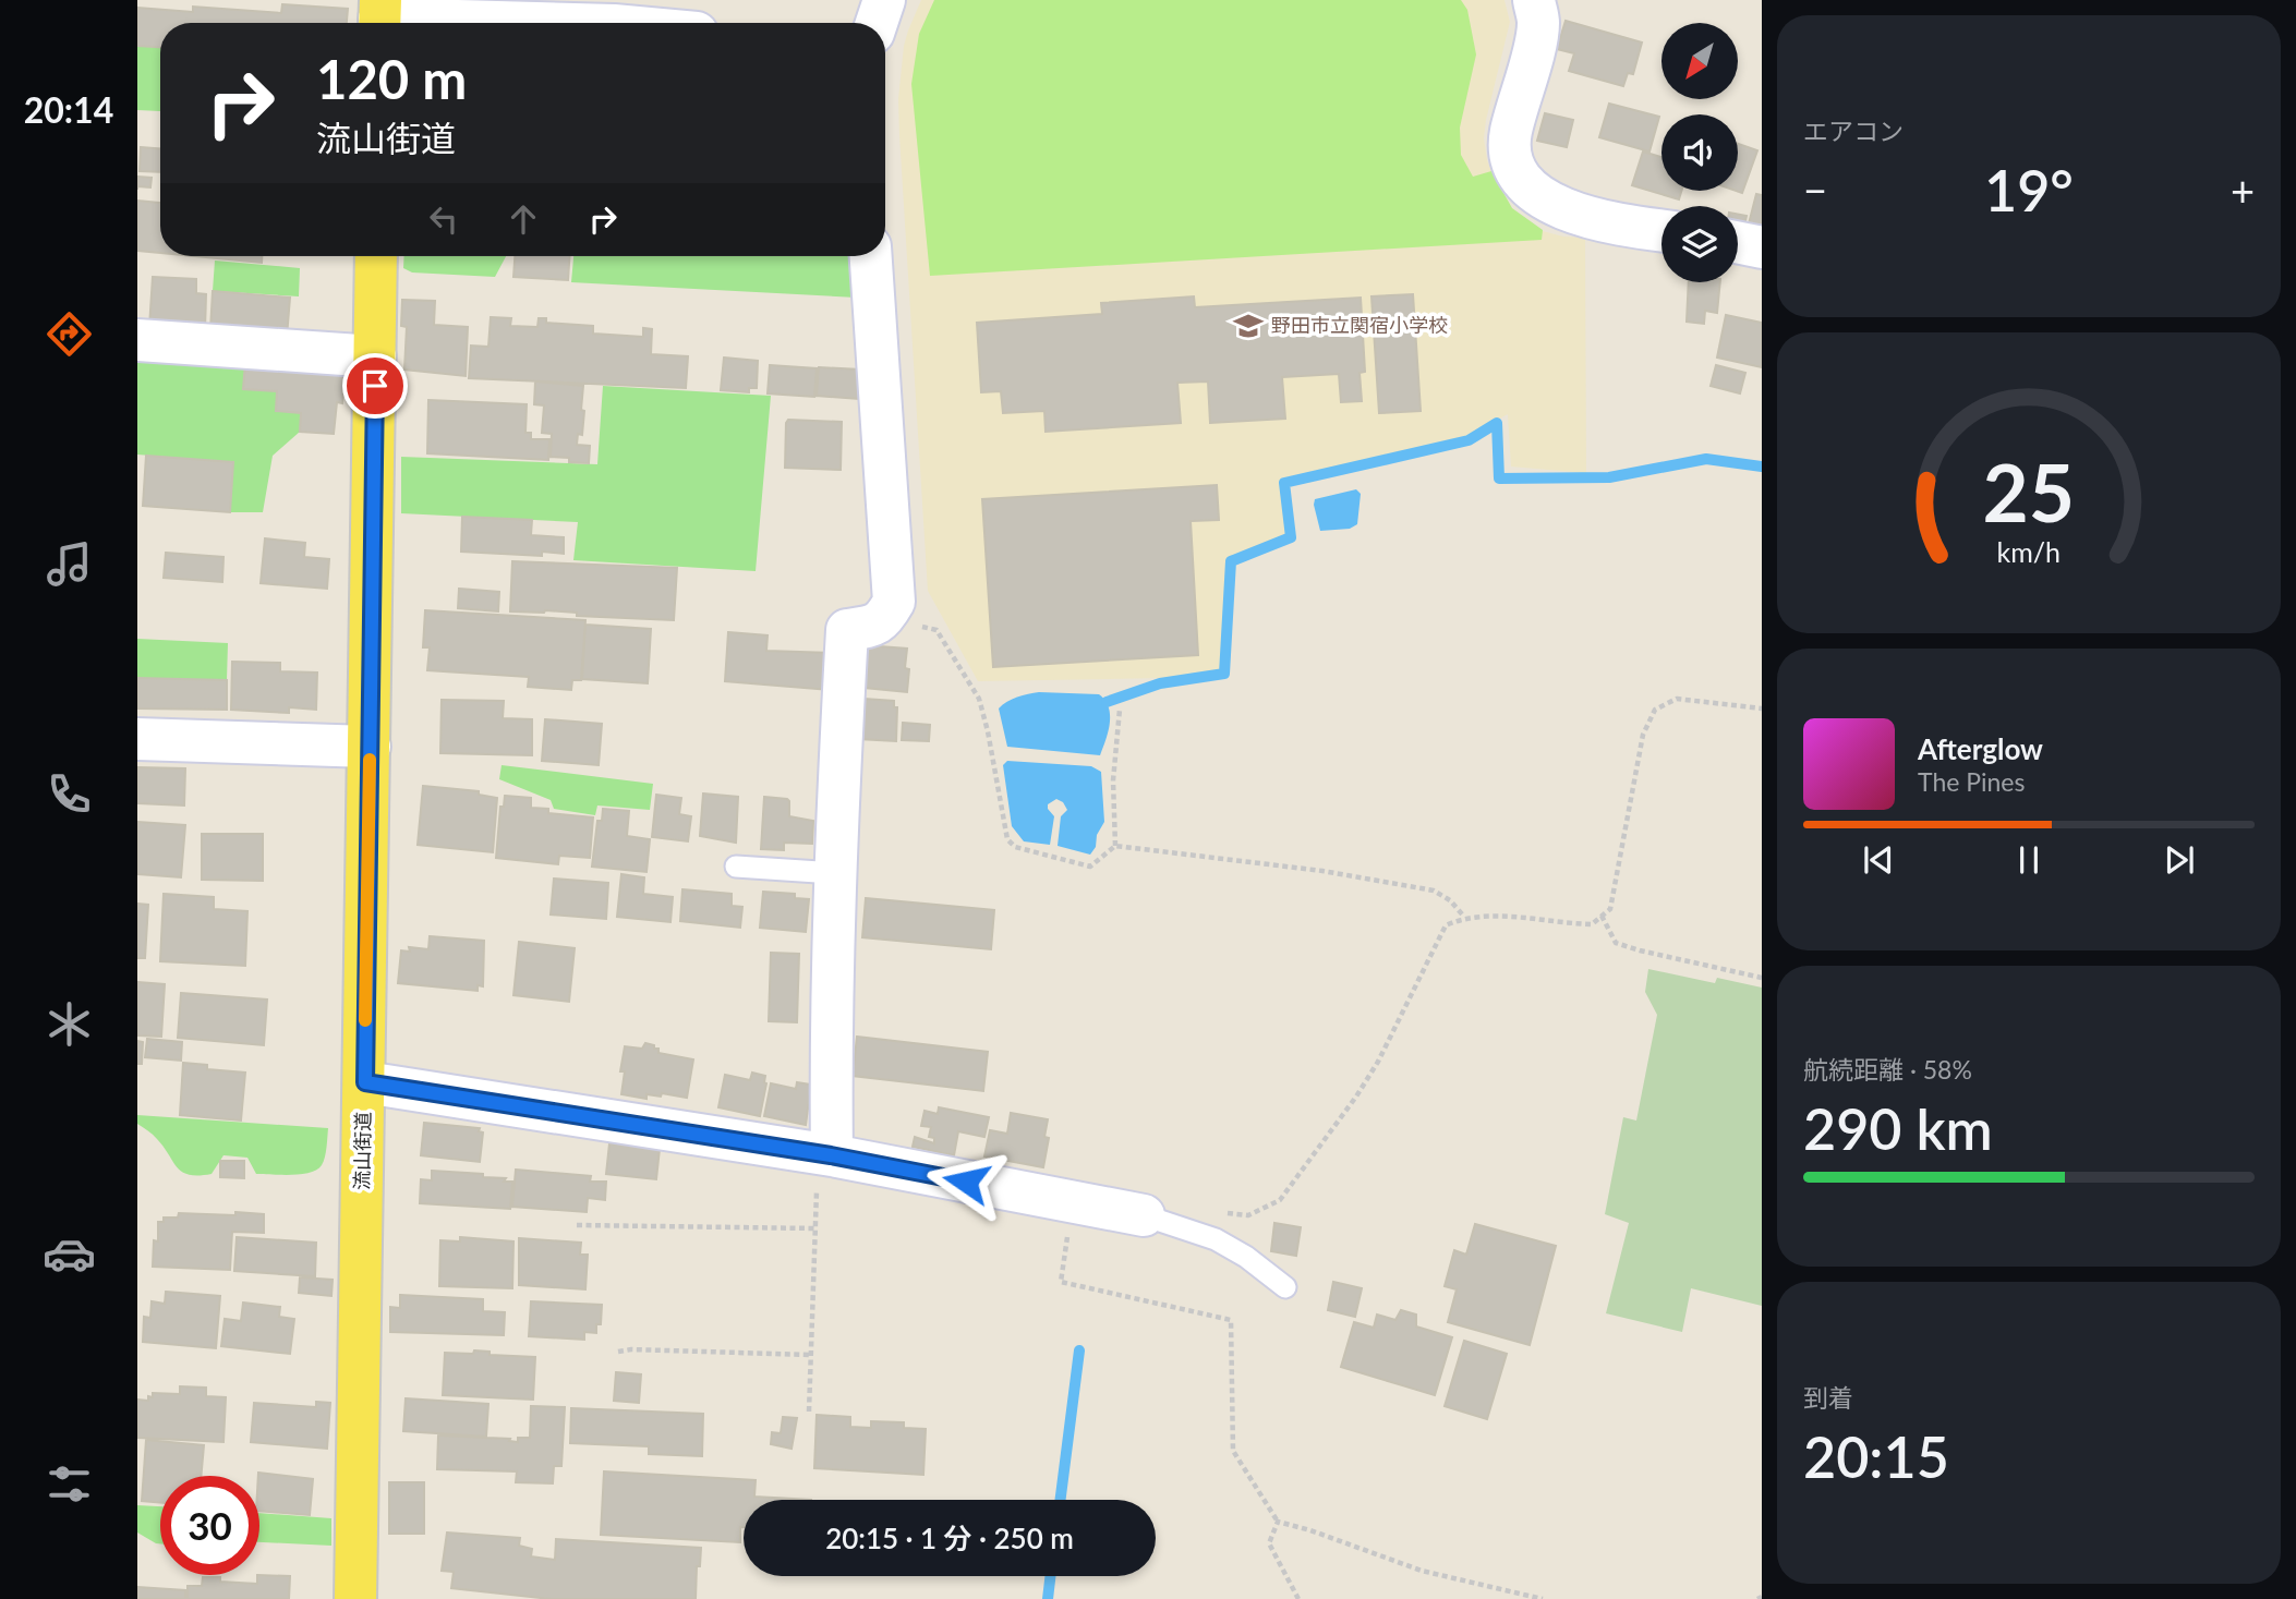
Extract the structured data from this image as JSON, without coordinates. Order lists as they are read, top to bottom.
{
  "streets": {
    "main road": ["流山街道"]
  },
  "places": {
    "school or university": ["野田市立関宿小学校"]
  },
  "north": "bottom left",
  "page": {
    "tabs": "20:14",
    "tile": [
      "エアコン",
      ["航続距離 · 58%", "290 km"],
      ["到着", "20:15"]
    ],
    "turn": ["120 m", "流山街道"],
    "heat": ["−", "19°", "+"],
    "song": ["Afterglow", "The Pines"],
    "limit": "30",
    "trip": "20:15 · 1 分 · 250 m",
    "gauge": ["25", "km/h"]
  }
}
